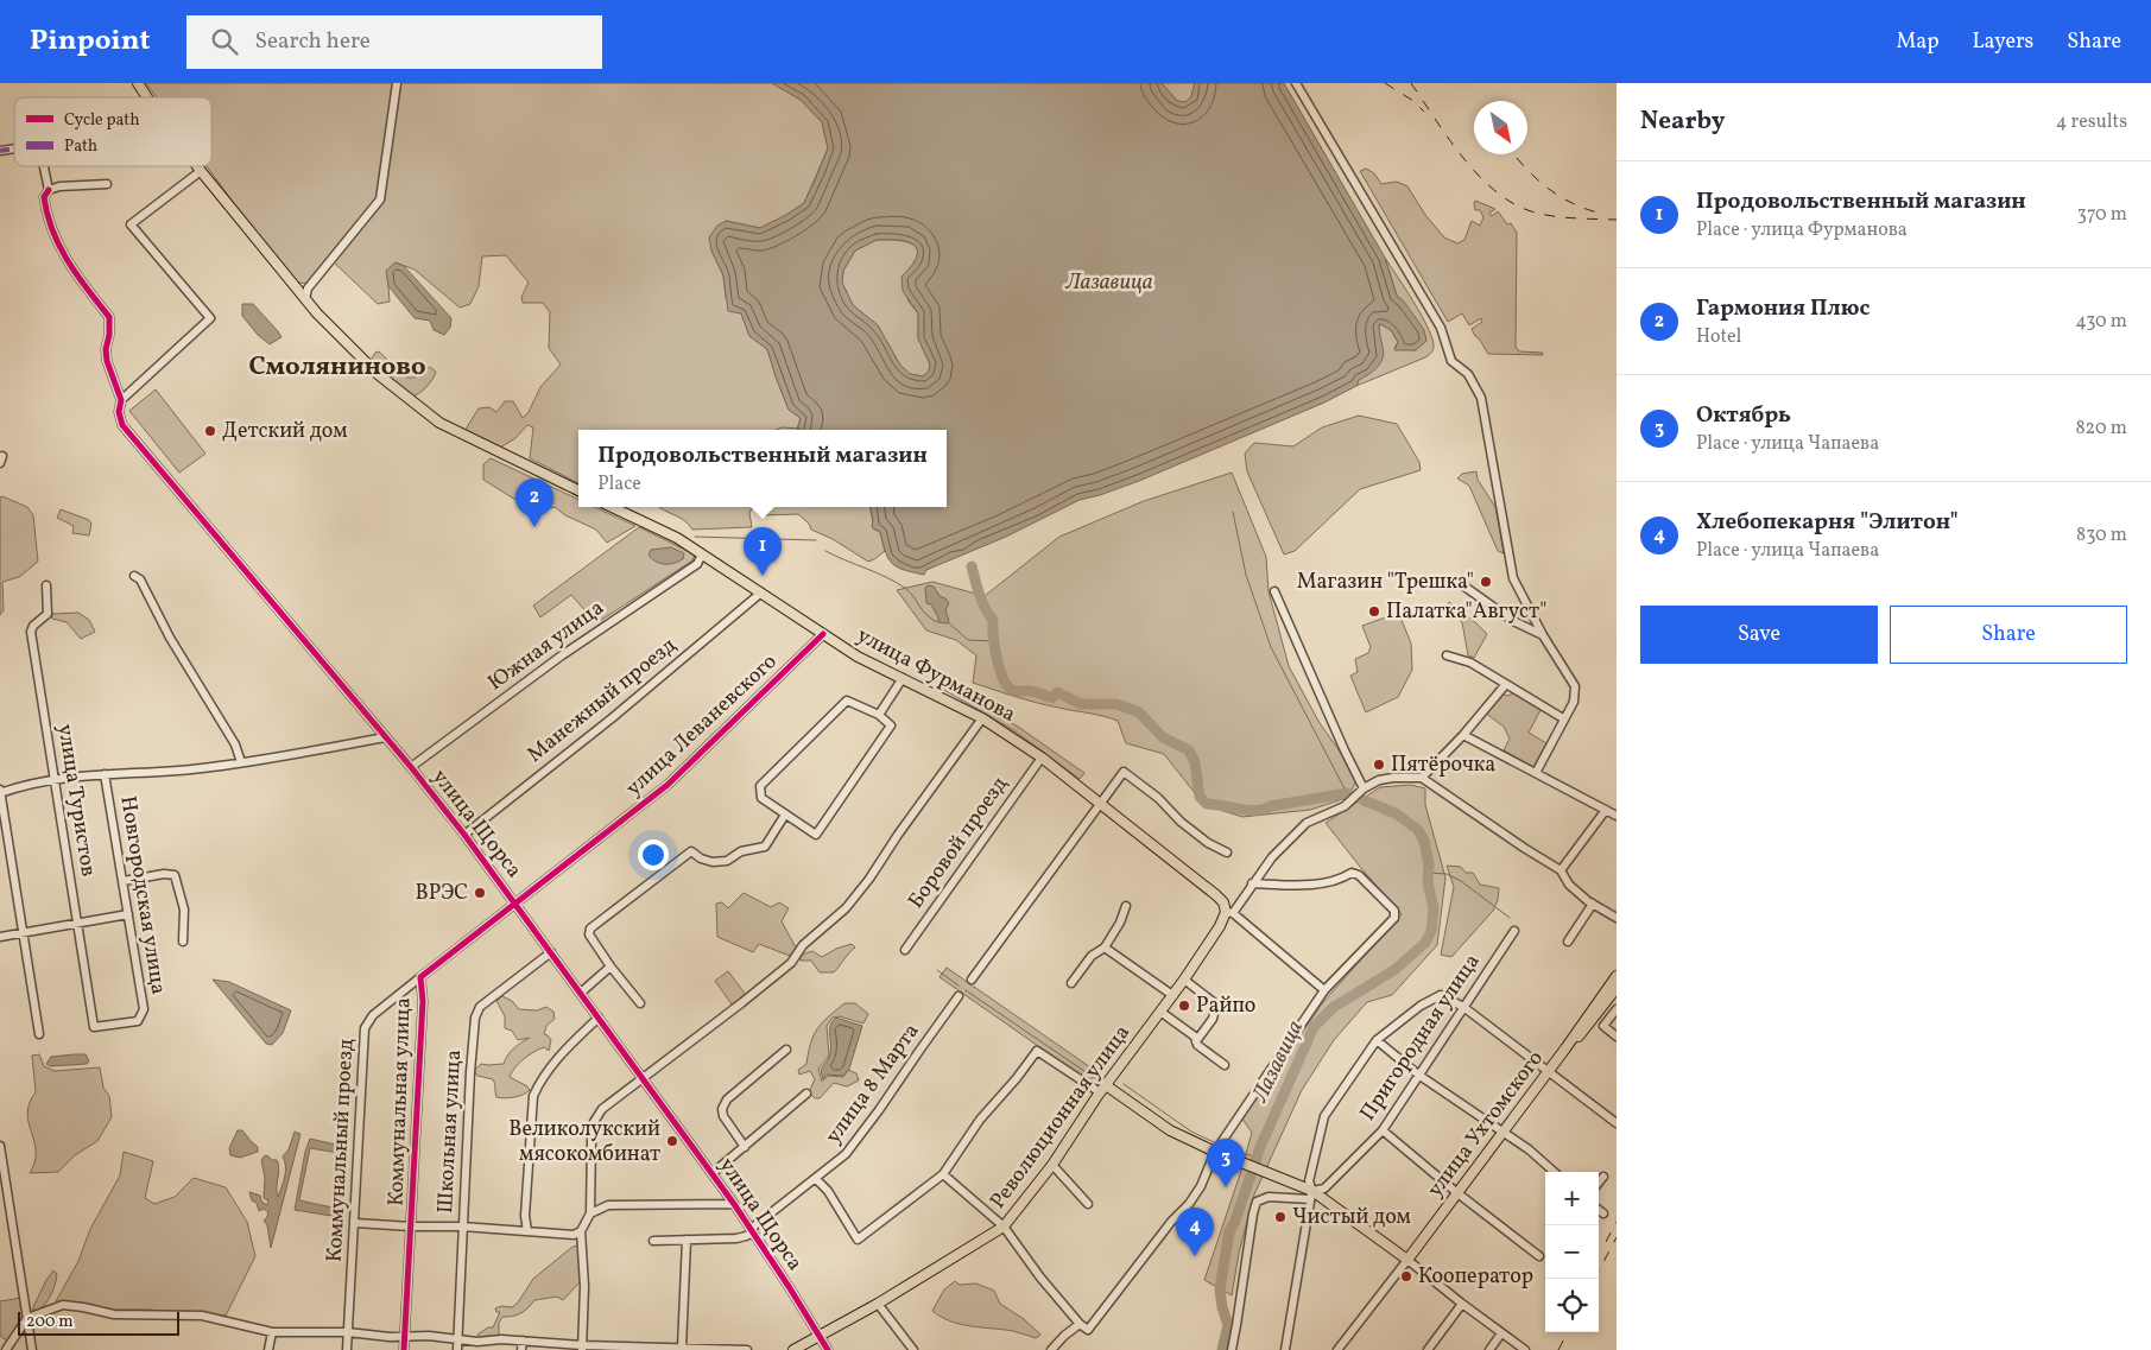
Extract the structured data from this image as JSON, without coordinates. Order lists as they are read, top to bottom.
{
  "streets": {
    "main road": ["улица Фурманова", "Революционная улица", "улица Ухтомского"],
    "street": [
      "Южная улица",
      "Манежный проезд",
      "улица Леваневского",
      "улица Туристов",
      "улица Щорса",
      "Боровой проезд",
      "Новгородская улица",
      "Пригородная улица",
      "улица 8 Марта",
      "Коммунальная улица",
      "Школьная улица",
      "Коммунальный проезд"
    ]
  },
  "crossings": [
    ["Южная улица", "улица Фурманова"],
    ["Южная улица", "улица Щорса"],
    ["улица Фурманова", "Манежный проезд"],
    ["улица Фурманова", "улица Леваневского"],
    ["улица Фурманова", "Боровой проезд"],
    ["улица Фурманова", "Революционная улица"],
    ["Манежный проезд", "улица Щорса"],
    ["улица Леваневского", "улица Щорса"],
    ["улица Леваневского", "Коммунальная улица"],
    ["улица Туристов", "Новгородская улица"],
    ["улица Щорса", "улица 8 Марта"],
    ["улица Щорса", "Коммунальная улица"],
    ["улица Щорса", "Революционная улица"],
    ["улица Щорса", "Школьная улица"],
    ["Коммунальная улица", "Коммунальный проезд"]
  ],
  "districts": ["Смоляниново"],
  "water": ["Лазавица"],
  "places": [
    "Детский дом",
    "Магазин \"Трешка\"",
    "Палатка\"Август\"",
    "Пятёрочка",
    "ВРЭС",
    "Райпо",
    "Великолукский мясокомбинат",
    "Чистый дом",
    "Кооператор"
  ],
  "legend": ["Cycle path", "Path"],
  "scale_bar": "200 m",
  "north": "bottom right",
  "page": {
    "header": "Pinpoint",
    "search": "Search here",
    "nav": ["Map", "Layers", "Share"],
    "heading": ["Nearby", "4 results"],
    "list": [
      {
        "mark": "1",
        "name": "Продовольственный магазин",
        "note": "Place · улица Фурманова",
        "value": "370 m"
      },
      {
        "mark": "2",
        "name": "Гармония Плюс",
        "note": "Hotel",
        "value": "430 m"
      },
      {
        "mark": "3",
        "name": "Октябрь",
        "note": "Place · улица Чапаева",
        "value": "820 m"
      },
      {
        "mark": "4",
        "name": "Хлебопекарня \"Элитон\"",
        "note": "Place · улица Чапаева",
        "value": "830 m"
      }
    ],
    "popup": ["Продовольственный магазин", "Place"],
    "pins": [
      "2",
      "1",
      "3",
      "4"
    ],
    "buttons": ["Save", "Share"],
    "map_buttons": ["+", "−"],
    "scale": "200 m"
  }
}
